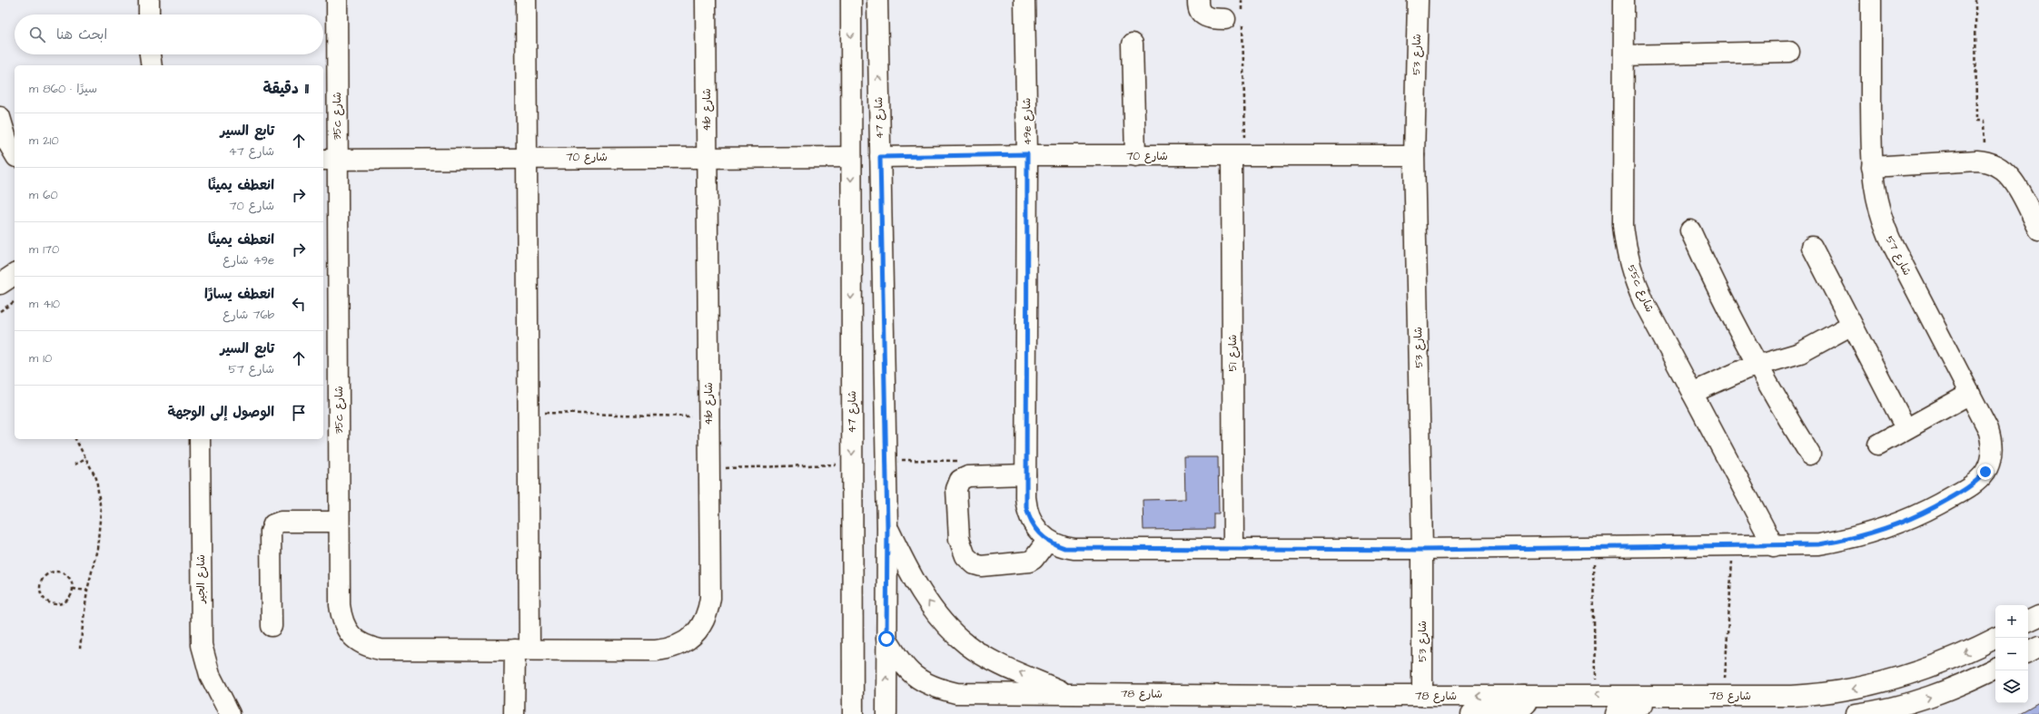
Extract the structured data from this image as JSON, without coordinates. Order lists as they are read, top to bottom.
{
  "streets": {
    "street": [
      "شارع 53",
      "41b شارع",
      "35c شارع",
      "شارع 47",
      "49e شارع",
      "شارع 70",
      "شارع 57",
      "55c شارع",
      "شارع 51",
      "شارع الجير",
      "شارع 78"
    ]
  },
  "crossings": [
    ["شارع 53", "شارع 70"],
    ["شارع 53", "شارع 57"],
    ["شارع 53", "شارع 78"],
    ["41b شارع", "35c شارع"],
    ["41b شارع", "شارع 70"],
    ["35c شارع", "شارع 70"],
    ["شارع 47", "شارع 70"],
    ["شارع 47", "شارع 78"],
    ["49e شارع", "شارع 70"],
    ["49e شارع", "شارع 57"],
    ["شارع 70", "شارع 51"],
    ["شارع 57", "55c شارع"],
    ["شارع 57", "شارع 51"]
  ],
  "page": {
    "search": "ابحث هنا",
    "heading": ["11 دقيقة", "سيرًا · 860 m"],
    "list": [
      ["تابع السير", "شارع 47", "210 m"],
      ["انعطف يمينًا", "شارع 70", "60 m"],
      ["انعطف يمينًا", "49e شارع", "170 m"],
      ["انعطف يسارًا", "76b شارع", "410 m"],
      ["تابع السير", "شارع 57", "10 m"],
      "الوصول إلى الوجهة"
    ],
    "map_buttons": ["+", "−"]
  }
}
